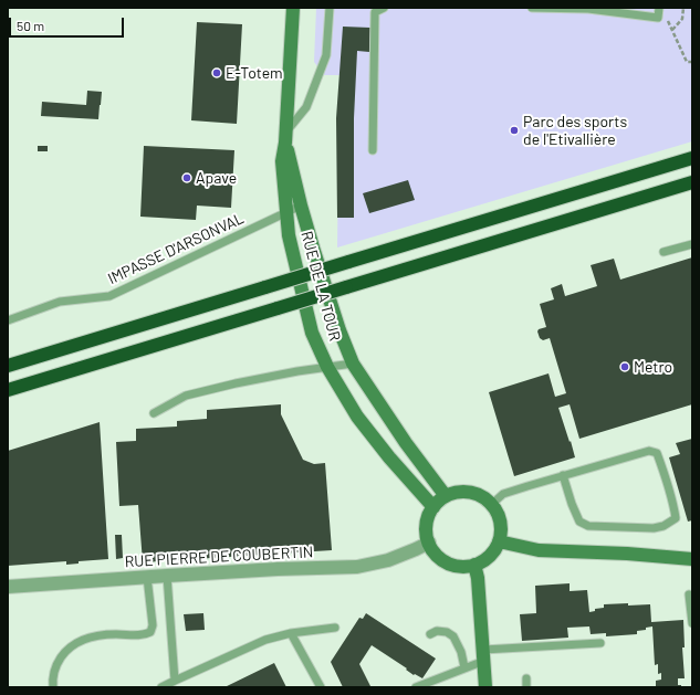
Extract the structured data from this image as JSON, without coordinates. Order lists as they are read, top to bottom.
{
  "streets": {
    "street": ["RUE DE LA TOUR", "RUE PIERRE DE COUBERTIN"],
    "lane": ["IMPASSE D'ARSONVAL"]
  },
  "crossings": [
    ["IMPASSE D'ARSONVAL", "RUE DE LA TOUR"],
    ["RUE DE LA TOUR", "RUE PIERRE DE COUBERTIN"]
  ],
  "places": [
    "E-Totem",
    "Parc des sports de l'Etivallière",
    "Apave",
    "Metro"
  ],
  "scale_bar": "50 m"
}
